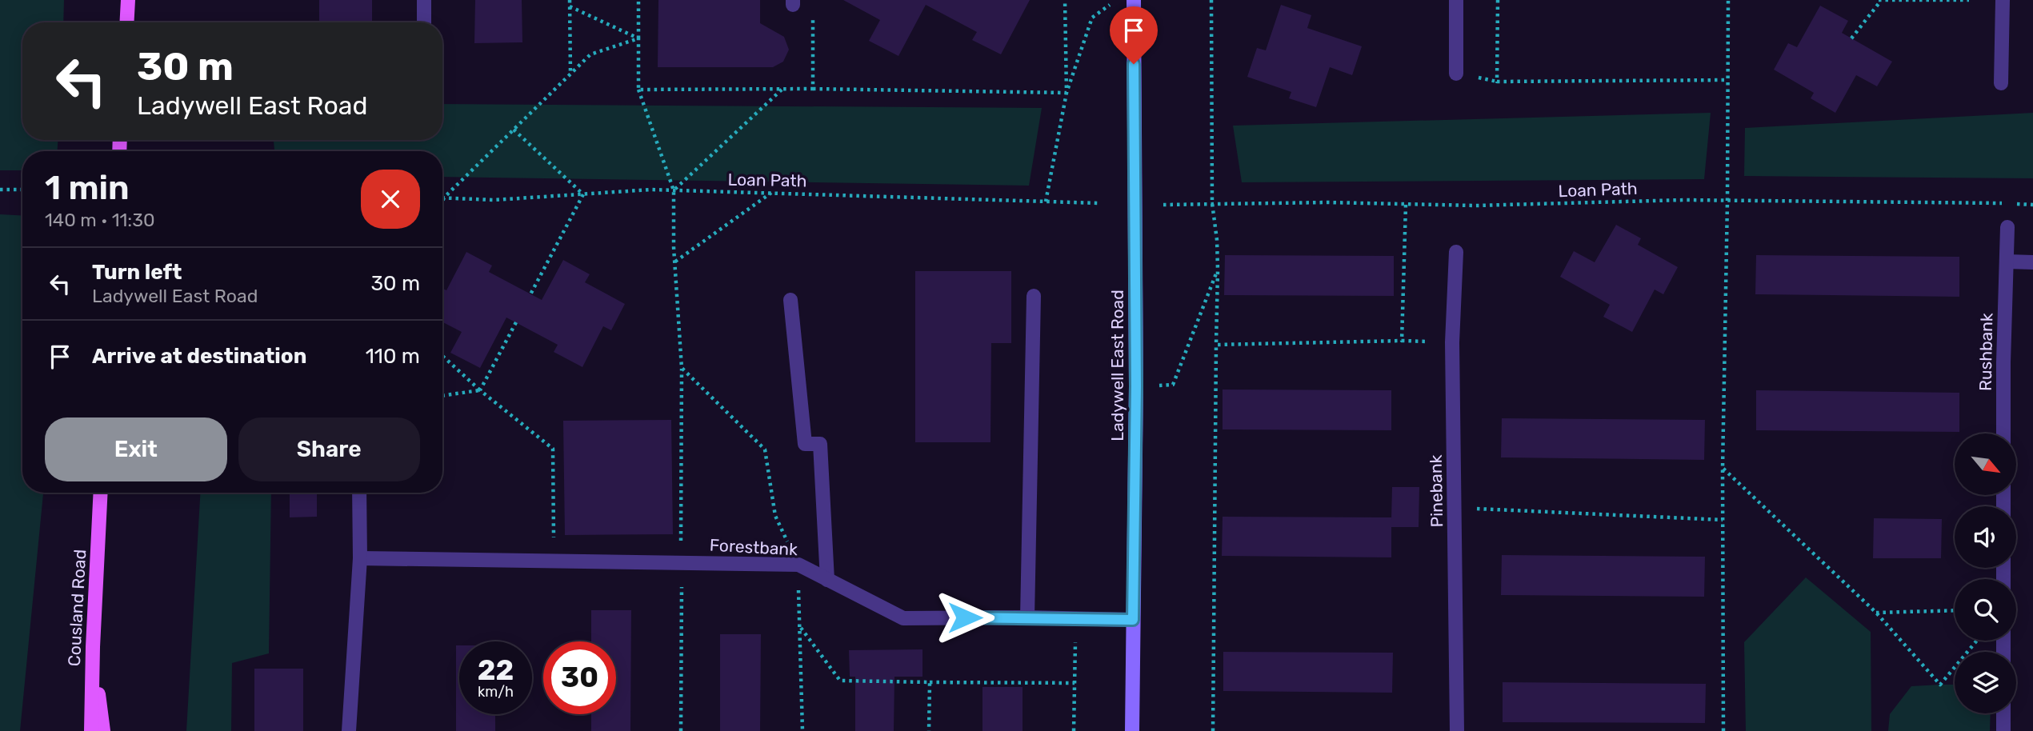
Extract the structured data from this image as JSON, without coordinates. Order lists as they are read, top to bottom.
{
  "streets": {
    "main road": ["Cousland Road"],
    "street": [
      "Rushbank",
      "Ladywell East Road",
      "Pinebank",
      "Forestbank"
    ],
    "path": ["Loan Path"]
  },
  "crossings": [
    ["Ladywell East Road", "Forestbank"]
  ],
  "north": "bottom right",
  "page": {
    "turn": ["30 m", "Ladywell East Road"],
    "heading": ["1 min", "140 m · 11:30"],
    "list": [
      {
        "name": "Turn left",
        "note": "Ladywell East Road",
        "value": "30 m"
      },
      {
        "name": "Arrive at destination",
        "value": "110 m"
      }
    ],
    "buttons": ["Exit", "Share"],
    "speed": "22 km/h",
    "limit": "30"
  }
}
